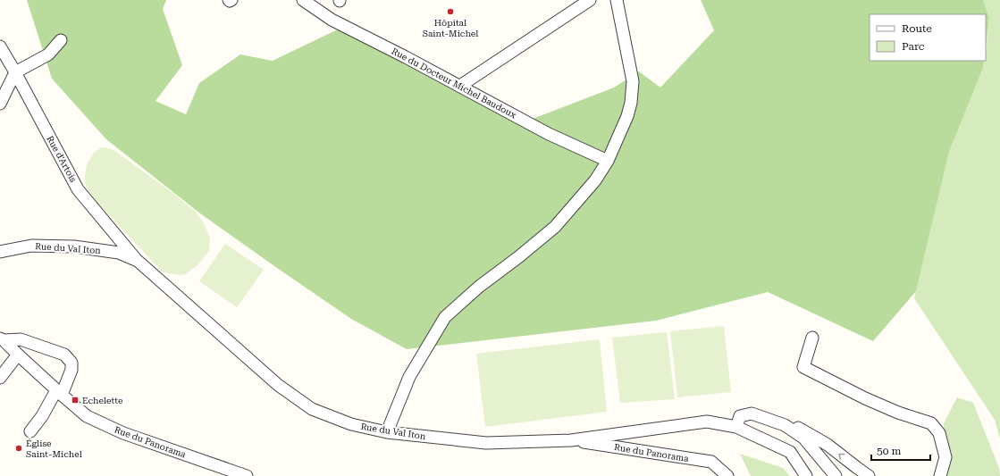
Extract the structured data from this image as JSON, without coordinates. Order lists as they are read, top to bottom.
{
  "streets": {
    "street": [
      "Rue du Docteur Michel Baudoux",
      "Rue d'Artois",
      "Rue du Val Iton",
      "Rue du Panorama"
    ]
  },
  "crossings": [
    ["Rue d'Artois", "Rue du Val Iton"],
    ["Rue du Val Iton", "Rue du Panorama"]
  ],
  "places": {
    "other": ["Hôpital Saint-Michel", "Église Saint-Michel"],
    "transit": ["Echelette"]
  },
  "legend": ["Route", "Parc"],
  "scale_bar": "50 m"
}
